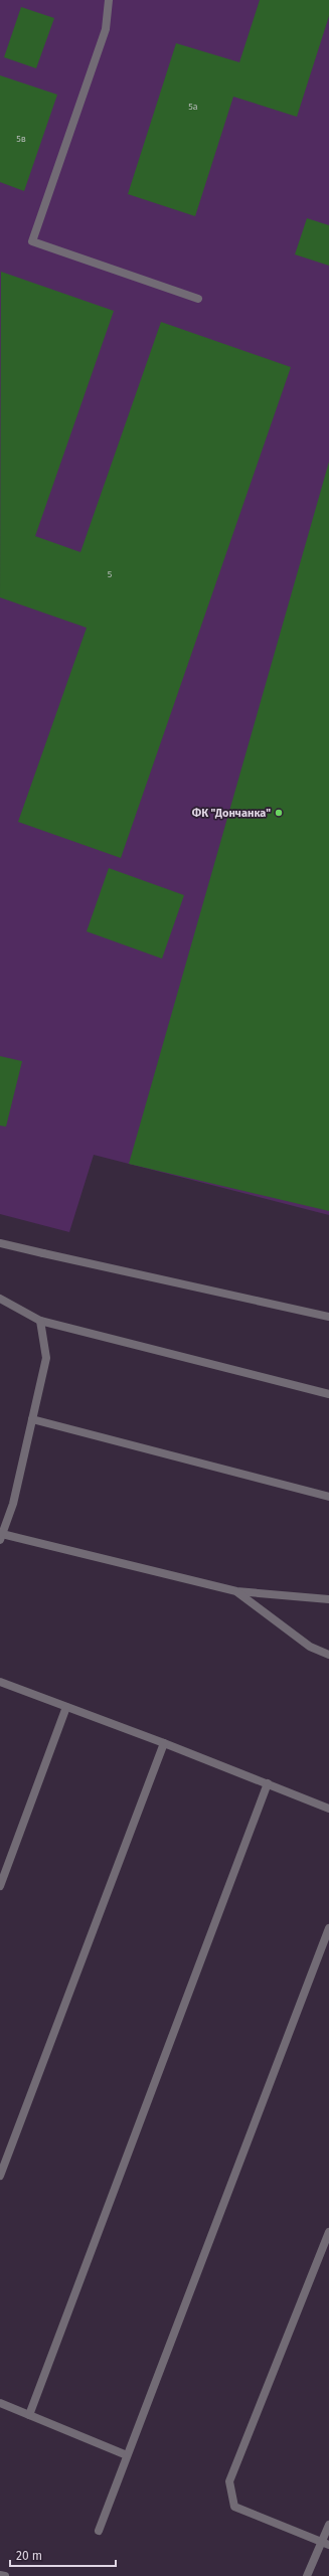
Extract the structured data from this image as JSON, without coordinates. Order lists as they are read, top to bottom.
{
  "places": ["ФК \"Дончанка\""],
  "house_numbers": ["5а", "5в", "5"],
  "scale_bar": "20 m"
}
